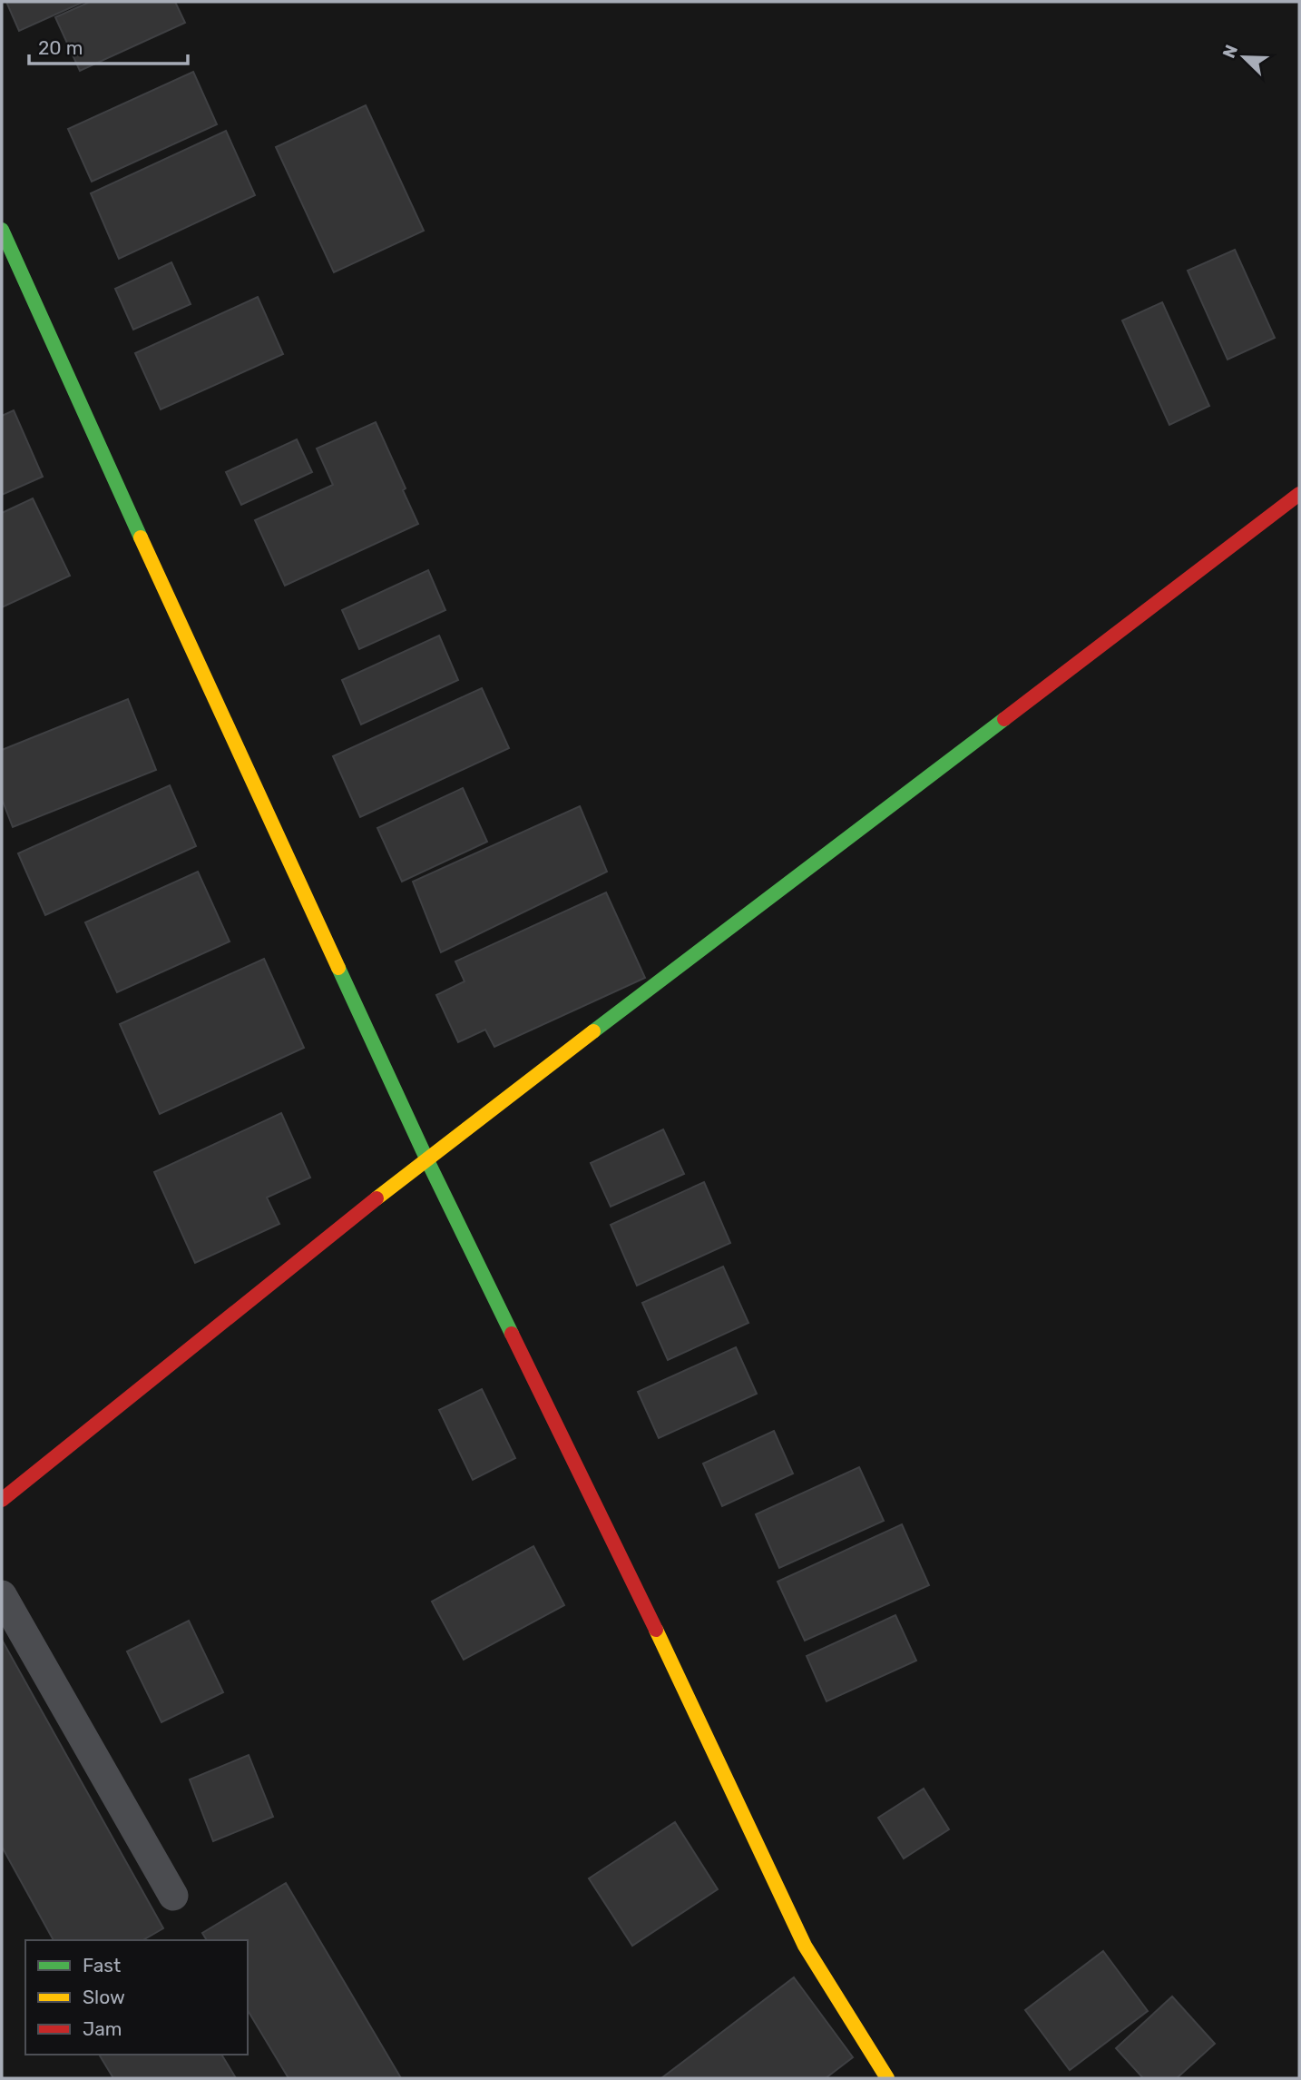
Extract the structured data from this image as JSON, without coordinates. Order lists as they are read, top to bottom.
{
  "legend": ["Fast", "Slow", "Jam"],
  "scale_bar": "20 m",
  "north": "top left"
}
